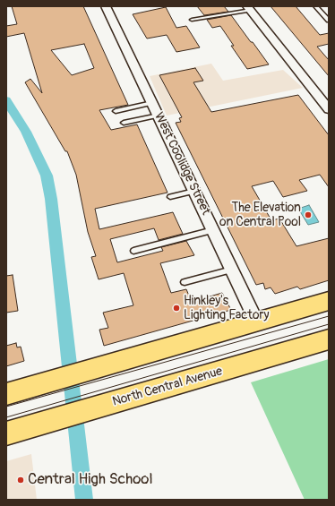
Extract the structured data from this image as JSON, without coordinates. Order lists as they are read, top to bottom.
{
  "streets": {
    "main road": ["North Central Avenue"],
    "street": ["West Coolidge Street"]
  },
  "places": ["The Elevation on Central Pool", "Hinkley's Lighting Factory", "Central High School"]
}
